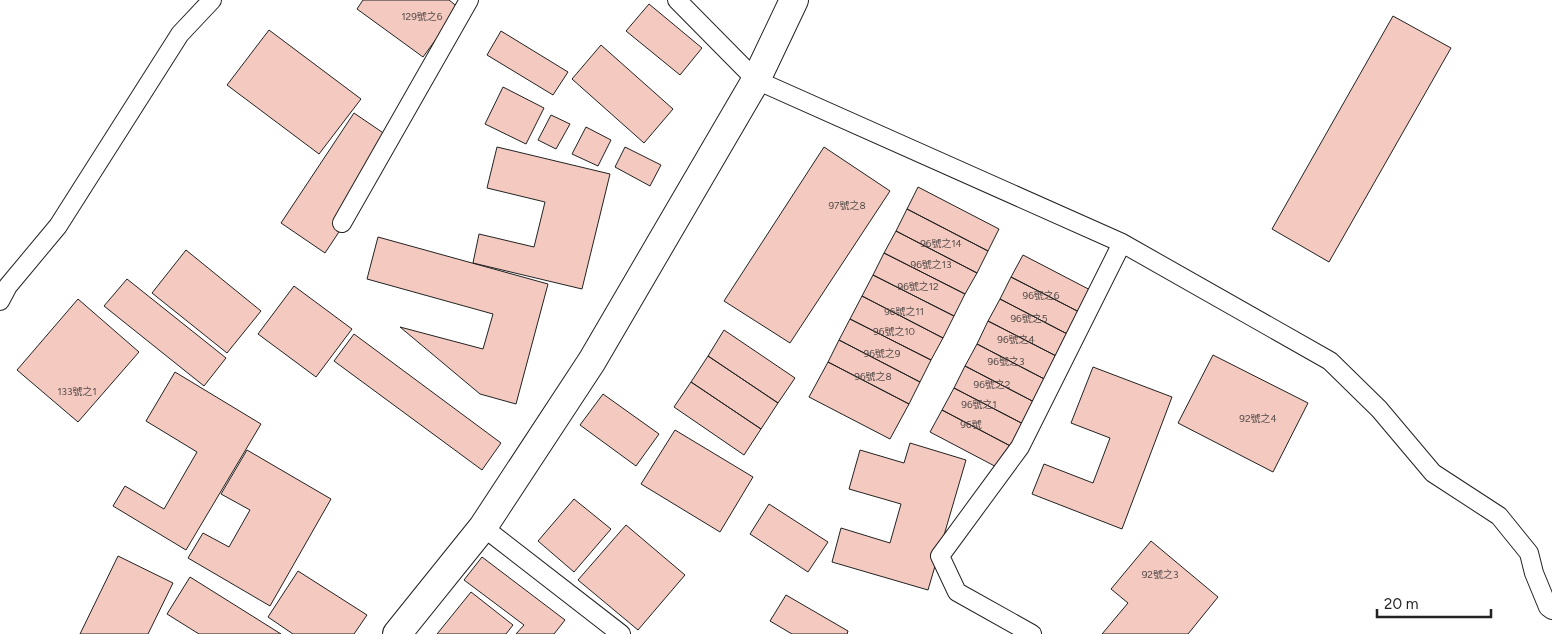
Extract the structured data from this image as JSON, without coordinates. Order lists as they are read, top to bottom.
{
  "house_numbers": [
    "129號之6",
    "97號之8",
    "96號之14",
    "96號之13",
    "96號之12",
    "96號之6",
    "96號之11",
    "96號之5",
    "96號之10",
    "96號之4",
    "96號之9",
    "96號之3",
    "96號之8",
    "96號之2",
    "133號之1",
    "96號之1",
    "92號之4",
    "96號",
    "92號之3"
  ],
  "scale_bar": "20 m"
}
